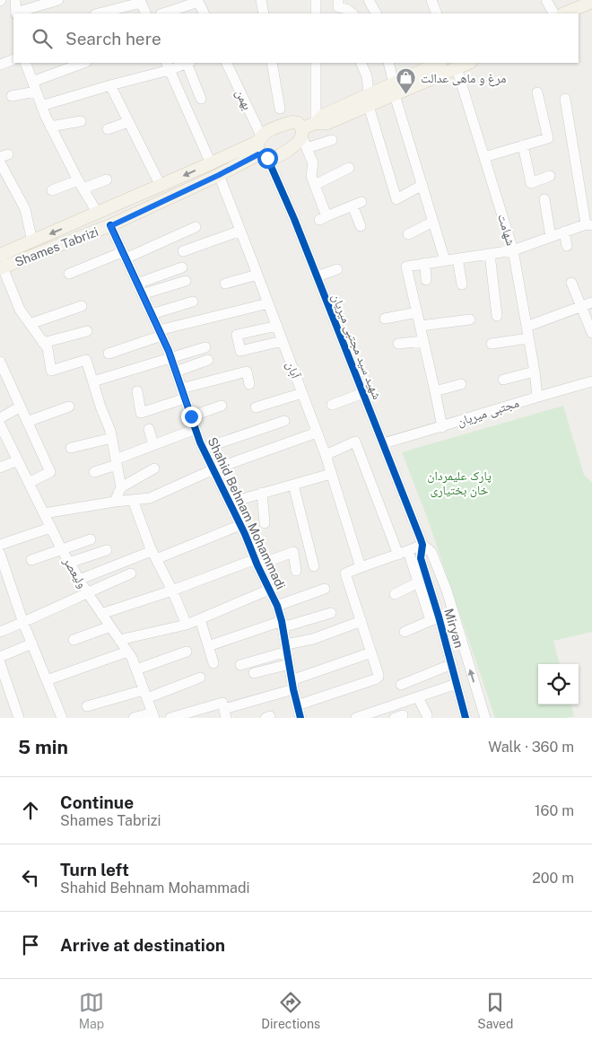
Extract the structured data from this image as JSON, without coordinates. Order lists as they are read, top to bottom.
{
  "streets": {
    "main road": ["Shames Tabrizi"],
    "street": [
      "بهمن",
      "شهامت",
      "شهید سید مجتبی میریان",
      "آبان",
      "مجتبی میریان",
      "Shahid Behnam Mohammadi",
      "ولیعصر",
      "Miryan"
    ]
  },
  "crossings": [
    ["بهمن", "Shames Tabrizi"],
    ["شهامت", "مجتبی میریان"],
    ["Shames Tabrizi", "شهید سید مجتبی میریان"],
    ["Shames Tabrizi", "آبان"],
    ["Shames Tabrizi", "Shahid Behnam Mohammadi"],
    ["شهید سید مجتبی میریان", "مجتبی میریان"],
    ["شهید سید مجتبی میریان", "Miryan"]
  ],
  "parks": ["پارک علیمردان خان بختیاری"],
  "places": {
    "shop": ["مرغ و ماهی عدالت"]
  },
  "page": {
    "search": "Search here",
    "heading": ["5 min", "Walk · 360 m"],
    "list": [
      ["Continue", "Shames Tabrizi", "160 m"],
      ["Turn left", "Shahid Behnam Mohammadi", "200 m"],
      "Arrive at destination"
    ],
    "nav": ["Map", "Directions", "Saved"]
  }
}
